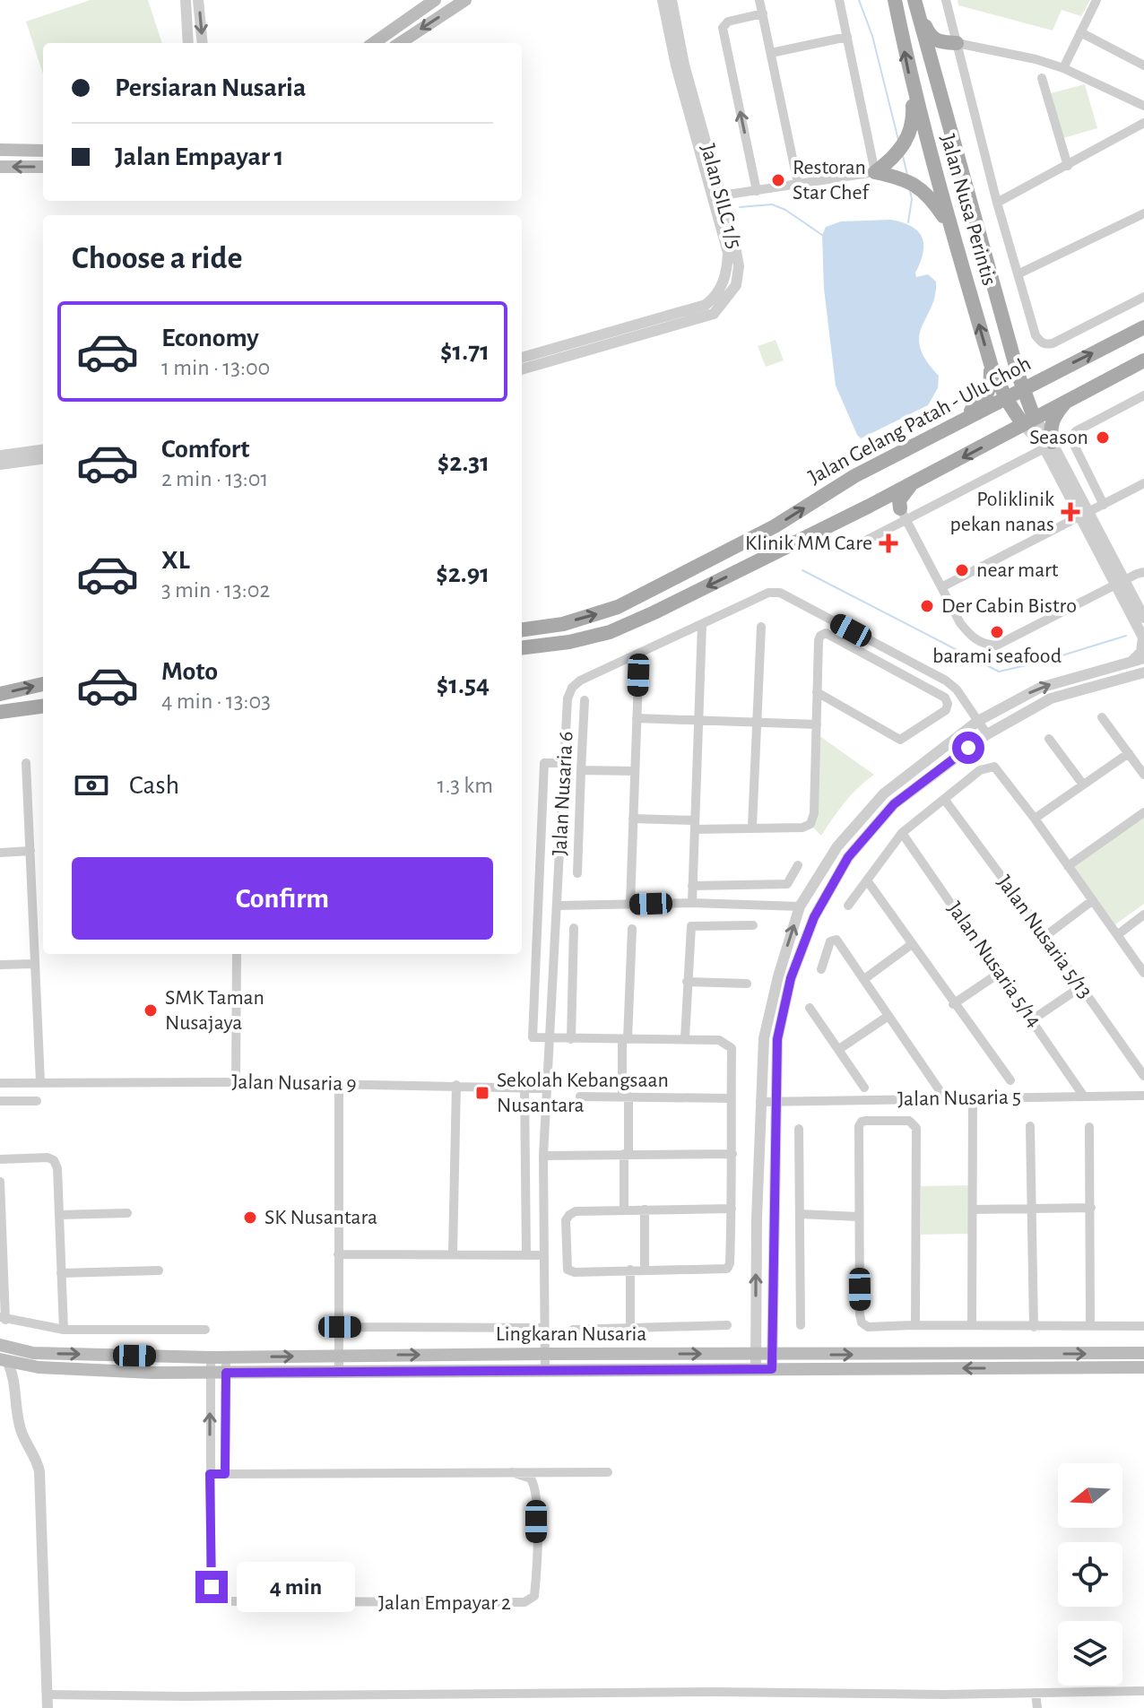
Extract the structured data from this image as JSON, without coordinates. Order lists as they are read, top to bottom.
{
  "streets": {
    "main road": ["Jalan Nusa Perintis", "Jalan Gelang Patah - Ulu Choh", "Lingkaran Nusaria"],
    "street": [
      "Jalan SILC 1/5",
      "Jalan Nusaria 6",
      "Jalan Nusaria 5/13",
      "Jalan Nusaria 5/14",
      "Jalan Nusaria 9",
      "Jalan Nusaria 5",
      "Jalan Empayar 2"
    ]
  },
  "crossings": [
    ["Jalan Nusa Perintis", "Jalan Gelang Patah - Ulu Choh"],
    ["Jalan Nusaria 6", "Jalan Nusaria 9"],
    ["Jalan Nusaria 6", "Lingkaran Nusaria"],
    ["Jalan Nusaria 5/14", "Jalan Nusaria 5"]
  ],
  "places": {
    "other": [
      "Restoran Star Chef",
      "Season",
      "near mart",
      "Der Cabin Bistro",
      "barami seafood",
      "SMK Taman Nusajaya",
      "SK Nusantara"
    ],
    "health": ["Poliklinik pekan nanas", "Klinik MM Care"],
    "transit": ["Sekolah Kebangsaan Nusantara"]
  },
  "north": "left",
  "page": {
    "banner": ["Persiaran Nusaria", "Jalan Empayar 1"],
    "heading": "Choose a ride",
    "list": [
      {
        "name": "Economy",
        "note": "1 min · 13:00",
        "value": "$1.71"
      },
      {
        "name": "Comfort",
        "note": "2 min · 13:01",
        "value": "$2.31"
      },
      {
        "name": "XL",
        "note": "3 min · 13:02",
        "value": "$2.91"
      },
      {
        "name": "Moto",
        "note": "4 min · 13:03",
        "value": "$1.54"
      }
    ],
    "pay": ["Cash", "1.3 km"],
    "buttons": "Confirm",
    "bubble": "4 min"
  }
}
